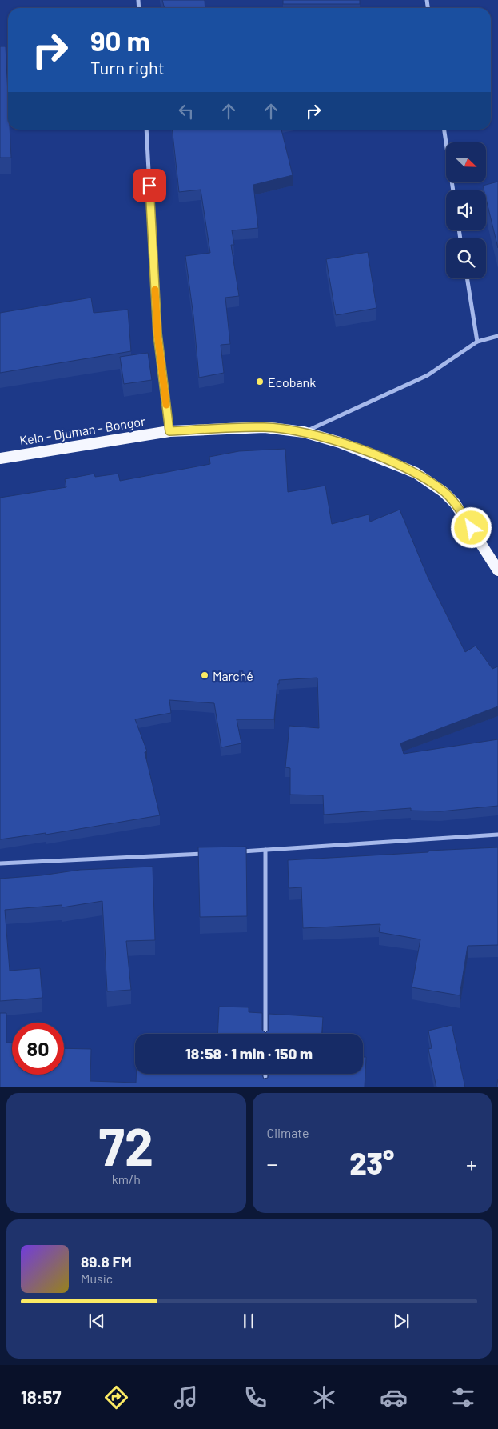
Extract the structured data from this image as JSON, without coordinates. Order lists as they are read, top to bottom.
{
  "streets": {
    "highway": ["Kelo - Djuman - Bongor"]
  },
  "places": ["Ecobank", "Marché"],
  "north": "bottom right",
  "page": {
    "turn": ["90 m", "Turn right"],
    "limit": "80",
    "trip": "18:58 · 1 min · 150 m",
    "tile": [
      ["72", "km/h"],
      "Climate"
    ],
    "heat": ["−", "23°", "+"],
    "song": ["89.8 FM", "Music"],
    "tabs": "18:57"
  }
}
